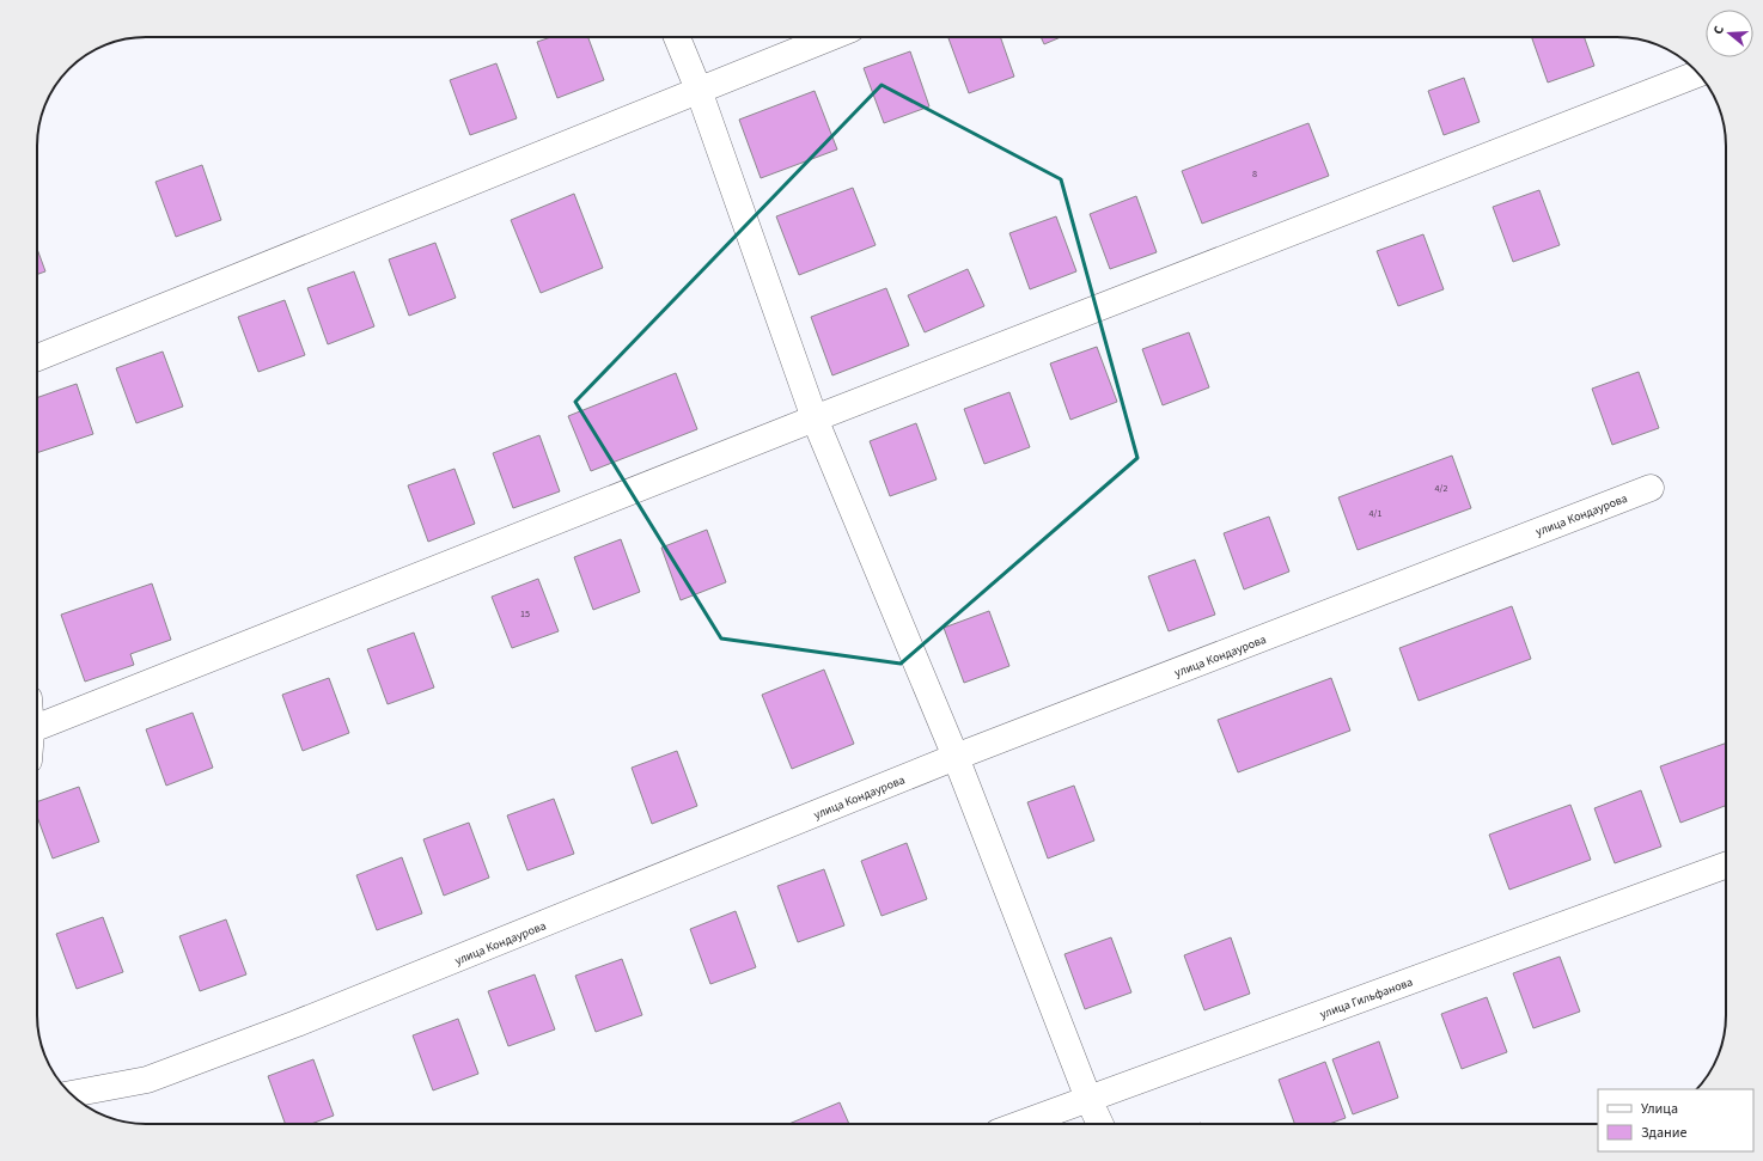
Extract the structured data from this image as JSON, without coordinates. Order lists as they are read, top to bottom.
{
  "streets": {
    "street": ["улица Кондаурова", "улица Гильфанова"]
  },
  "house_numbers": [
    "8",
    "4/2",
    "4/1",
    "15"
  ],
  "legend": ["Улица", "Здание"],
  "north": "left"
}
